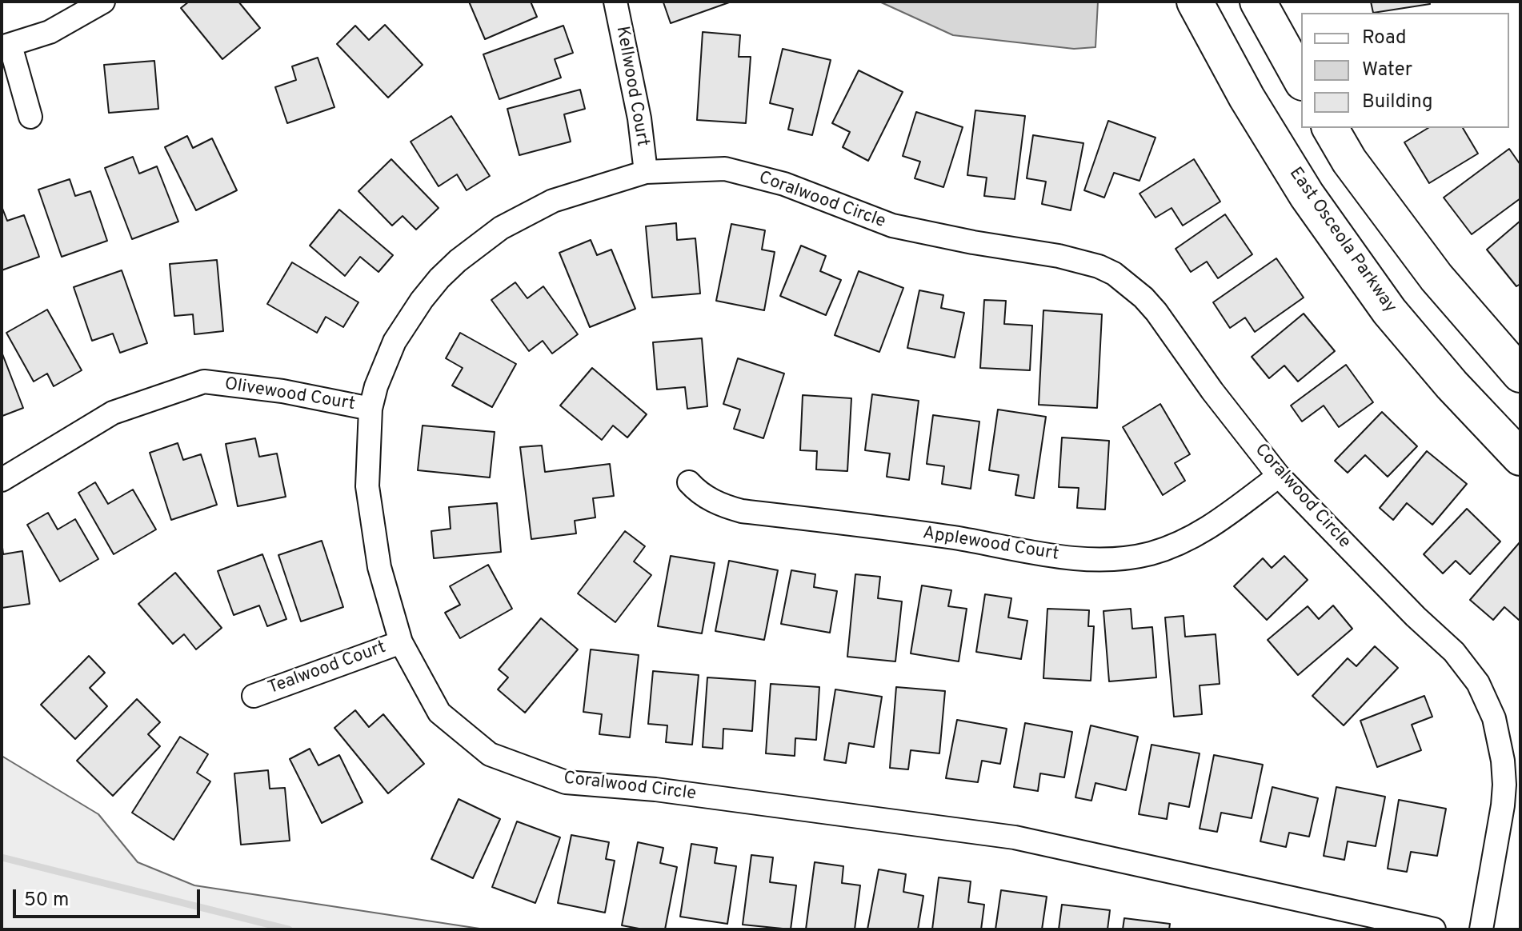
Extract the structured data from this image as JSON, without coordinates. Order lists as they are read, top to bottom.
{
  "streets": {
    "main road": ["East Osceola Parkway"],
    "street": [
      "Kellwood Court",
      "Coralwood Circle",
      "Olivewood Court",
      "Applewood Court",
      "Tealwood Court"
    ]
  },
  "crossings": [
    ["Kellwood Court", "Coralwood Circle"],
    ["Coralwood Circle", "Olivewood Court"],
    ["Coralwood Circle", "Applewood Court"],
    ["Coralwood Circle", "Tealwood Court"]
  ],
  "legend": ["Road", "Water", "Building"],
  "scale_bar": "50 m"
}
